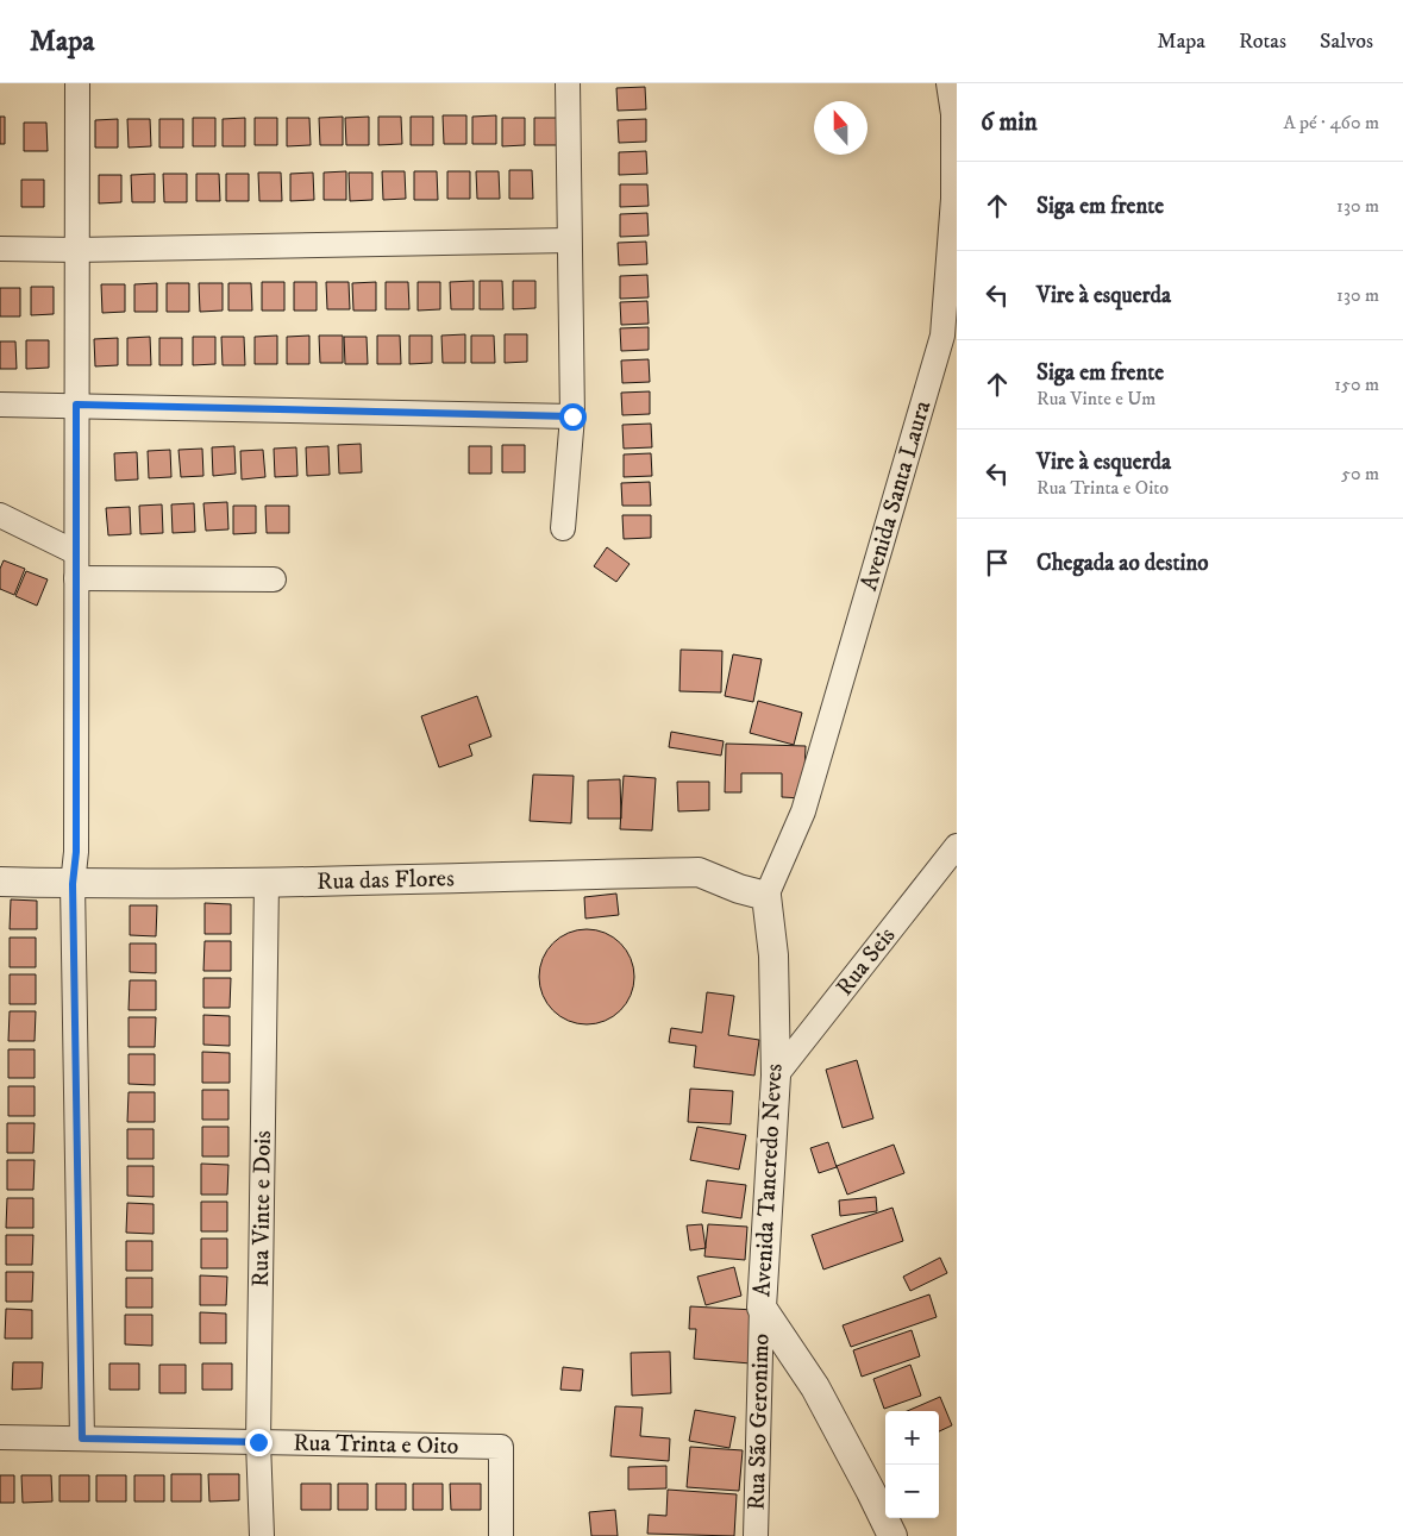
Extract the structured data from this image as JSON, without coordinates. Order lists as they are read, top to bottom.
{
  "streets": {
    "street": [
      "Avenida Santa Laura",
      "Rua das Flores",
      "Rua Seis",
      "Avenida Tancredo Neves",
      "Rua Vinte e Dois",
      "Rua São Geronimo",
      "Rua Trinta e Oito"
    ]
  },
  "crossings": [
    ["Avenida Santa Laura", "Rua das Flores"],
    ["Avenida Santa Laura", "Avenida Tancredo Neves"],
    ["Rua das Flores", "Avenida Tancredo Neves"],
    ["Rua das Flores", "Rua Vinte e Dois"],
    ["Rua Seis", "Avenida Tancredo Neves"],
    ["Avenida Tancredo Neves", "Rua São Geronimo"],
    ["Rua Vinte e Dois", "Rua Trinta e Oito"]
  ],
  "north": "top",
  "page": {
    "header": "Mapa",
    "nav": ["Mapa", "Rotas", "Salvos"],
    "heading": ["6 min", "A pé · 460 m"],
    "list": [
      ["Siga em frente", "130 m"],
      ["Vire à esquerda", "130 m"],
      ["Siga em frente", "Rua Vinte e Um", "150 m"],
      ["Vire à esquerda", "Rua Trinta e Oito", "50 m"],
      "Chegada ao destino"
    ],
    "map_buttons": ["+", "−"]
  }
}
